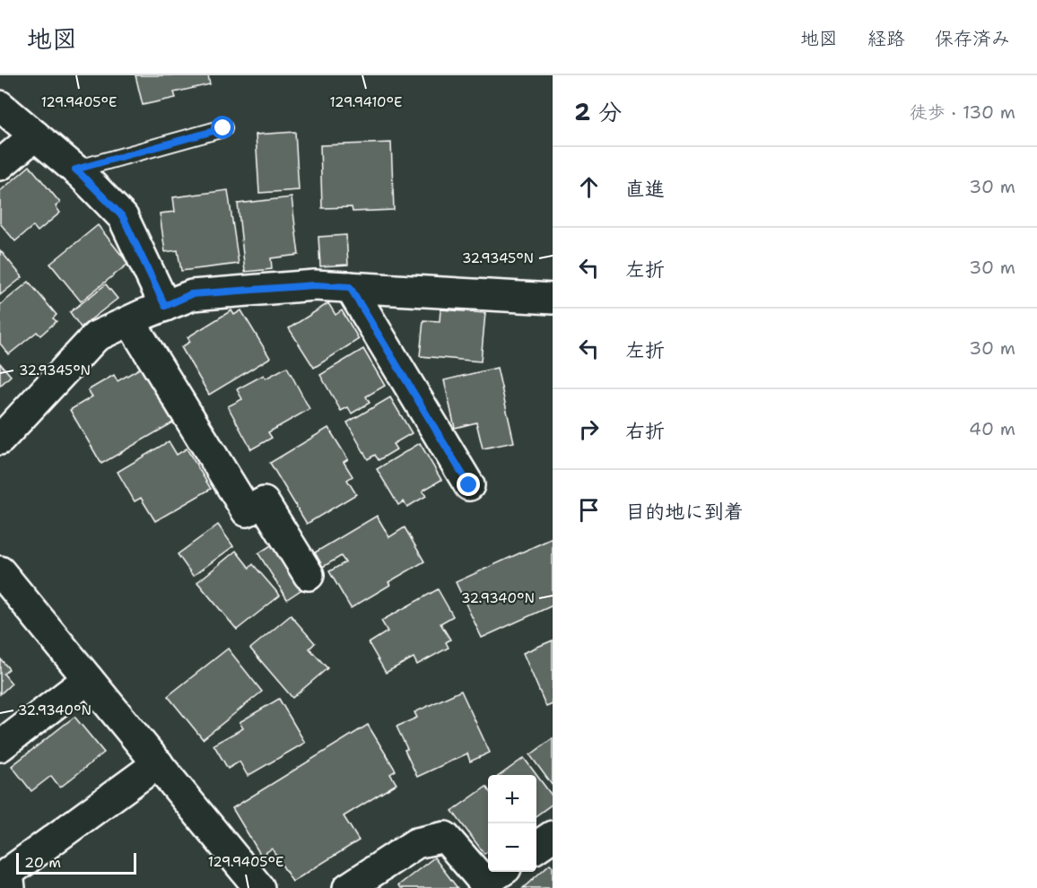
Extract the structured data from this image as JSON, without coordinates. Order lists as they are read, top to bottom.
{
  "scale_bar": "20 m",
  "page": {
    "header": "地図",
    "nav": ["地図", "経路", "保存済み"],
    "heading": ["2 分", "徒歩 · 130 m"],
    "list": [
      ["直進", "30 m"],
      ["左折", "30 m"],
      ["左折", "30 m"],
      ["右折", "40 m"],
      "目的地に到着"
    ],
    "map_buttons": ["+", "−"],
    "scale": "20 m"
  },
  "coordinates": [
    "129.9405°E",
    "129.9410°E",
    "32.9345°N",
    "32.9340°N"
  ]
}
